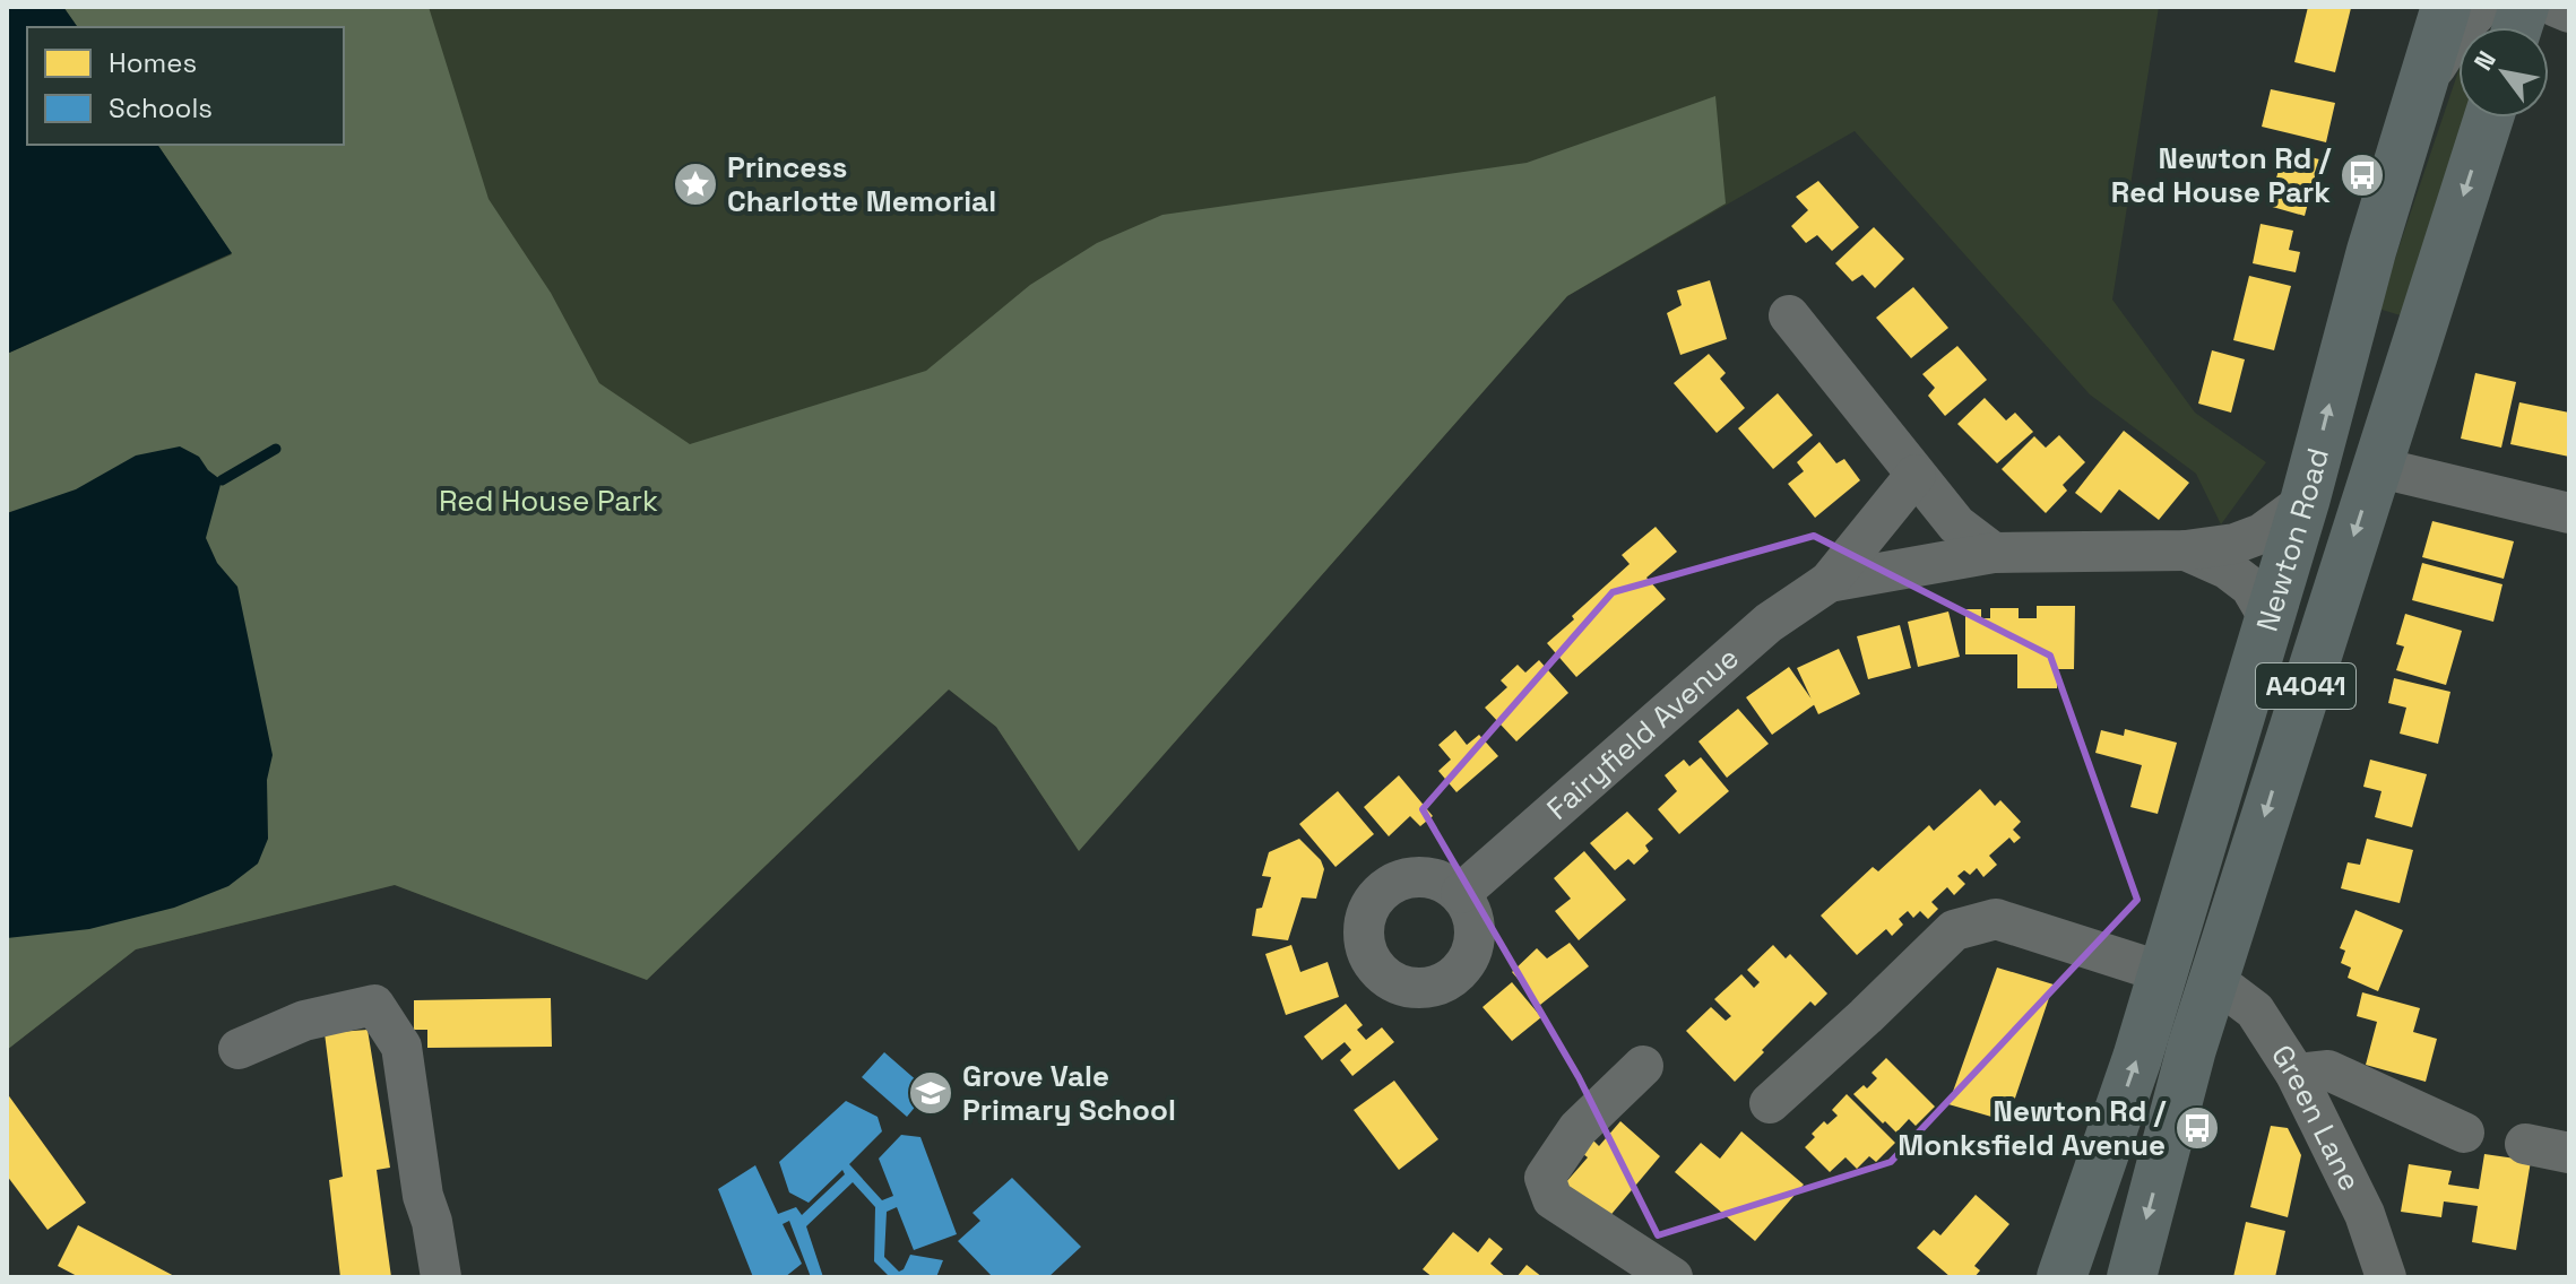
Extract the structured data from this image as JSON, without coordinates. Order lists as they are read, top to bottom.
{
  "streets": {
    "highway": ["Newton Road", "A4041"],
    "street": ["Fairyfield Avenue", "Green Lane"]
  },
  "crossings": [
    ["Newton Road", "Fairyfield Avenue"],
    ["Newton Road", "Green Lane"]
  ],
  "parks": ["Red House Park"],
  "places": {
    "bus stop": ["Newton Rd / Red House Park", "Newton Rd / Monksfield Avenue"],
    "place": ["Princess Charlotte Memorial"],
    "school or university": ["Grove Vale Primary School"]
  },
  "legend": ["Homes", "Schools"],
  "north": "top left"
}
